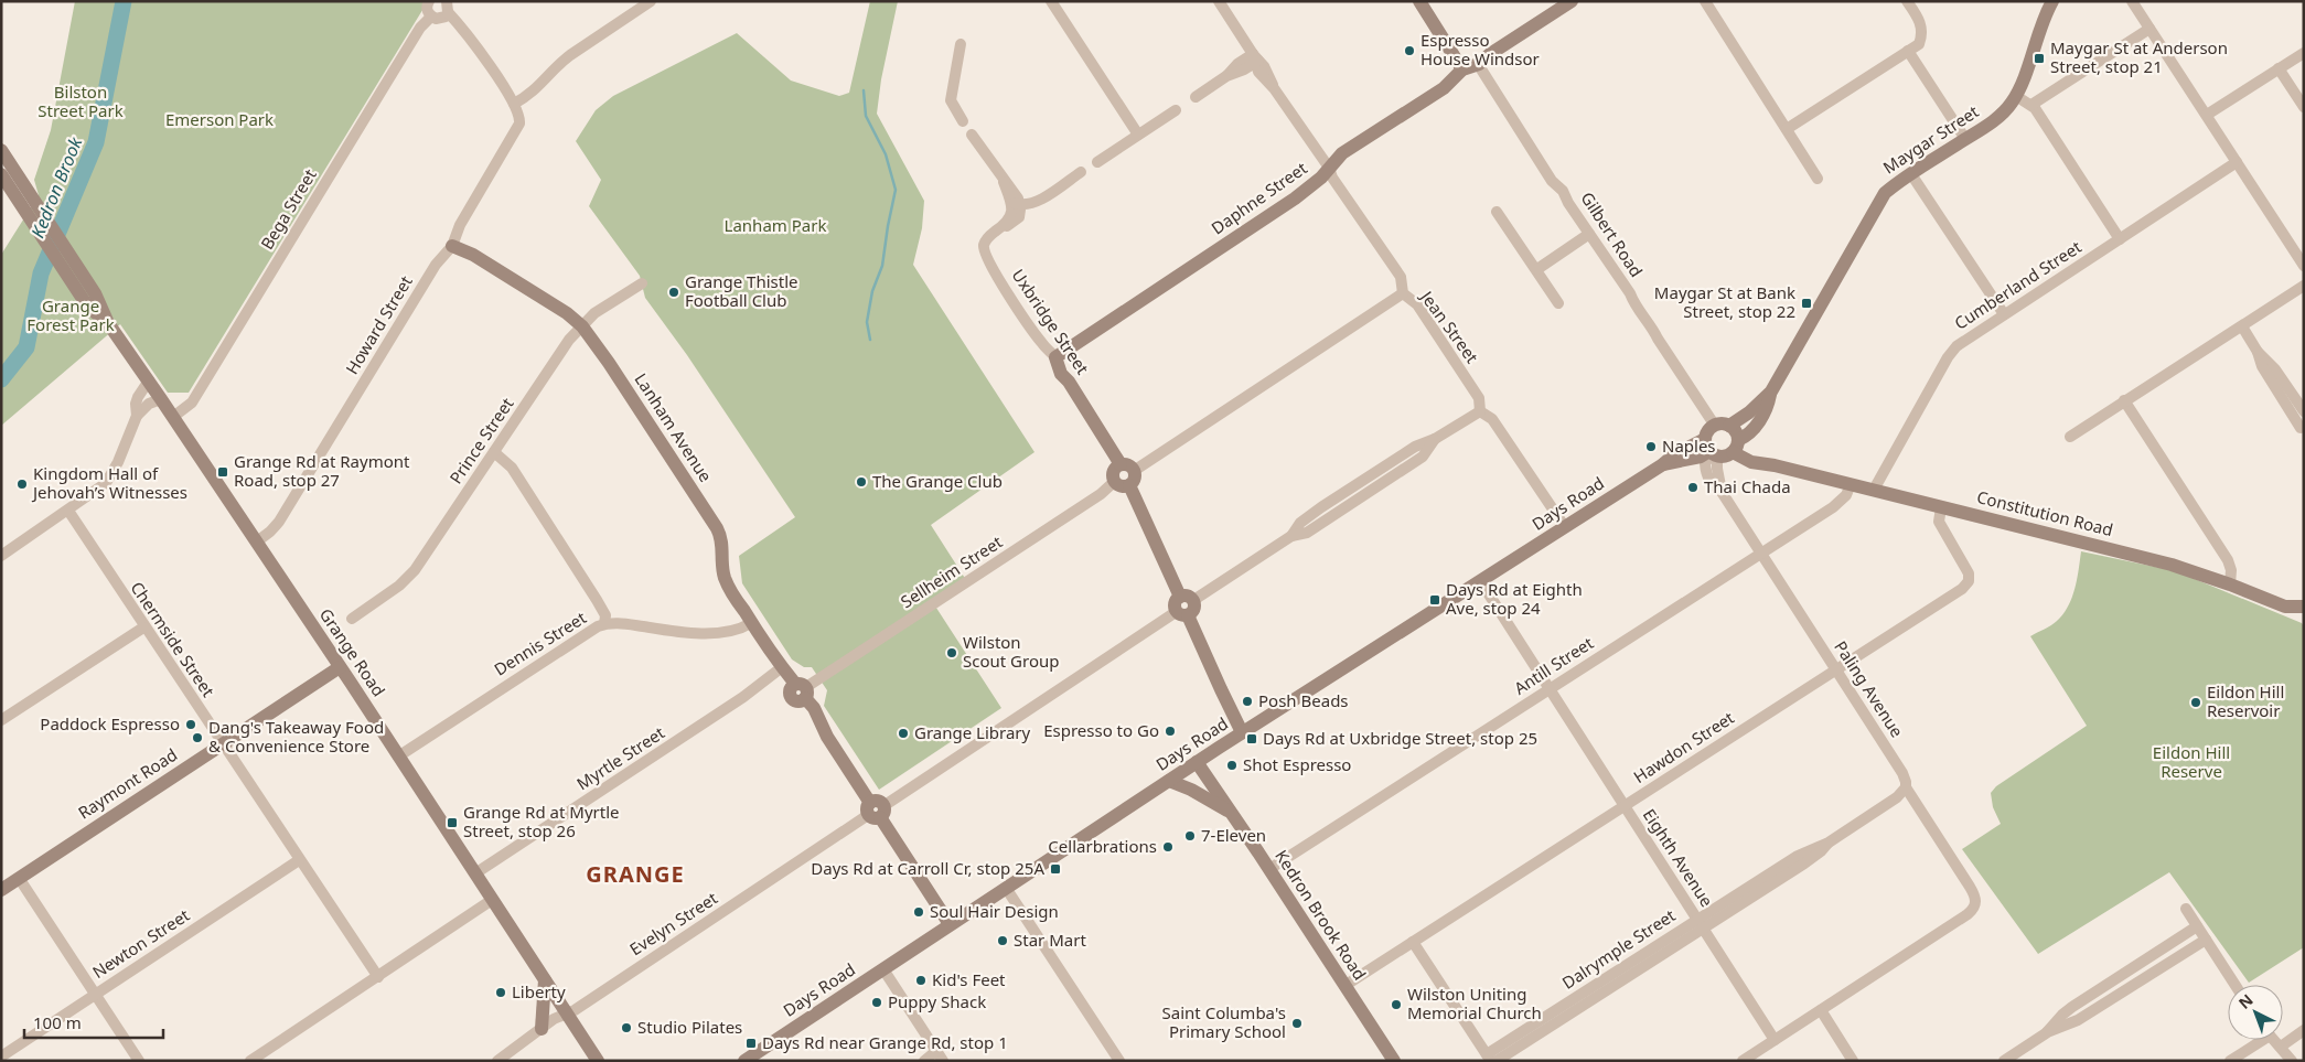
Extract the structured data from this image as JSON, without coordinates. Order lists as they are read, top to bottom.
{
  "streets": {
    "main road": [
      "Maygar Street",
      "Daphne Street",
      "Uxbridge Street",
      "Lanham Avenue",
      "Days Road",
      "Constitution Road",
      "Grange Road",
      "Raymont Road",
      "Kedron Brook Road"
    ],
    "street": [
      "Bega Street",
      "Gilbert Road",
      "Cumberland Street",
      "Howard Street",
      "Jean Street",
      "Prince Street",
      "Sellheim Street",
      "Chermside Street",
      "Dennis Street",
      "Antill Street",
      "Paling Avenue",
      "Hawdon Street",
      "Myrtle Street",
      "Eighth Avenue",
      "Evelyn Street",
      "Newton Street",
      "Dalrymple Street"
    ]
  },
  "crossings": [
    ["Maygar Street", "Gilbert Road"],
    ["Maygar Street", "Days Road"],
    ["Maygar Street", "Constitution Road"],
    ["Maygar Street", "Paling Avenue"],
    ["Daphne Street", "Gilbert Road"],
    ["Daphne Street", "Uxbridge Street"],
    ["Daphne Street", "Jean Street"],
    ["Bega Street", "Grange Road"],
    ["Gilbert Road", "Days Road"],
    ["Gilbert Road", "Constitution Road"],
    ["Gilbert Road", "Paling Avenue"],
    ["Cumberland Street", "Constitution Road"],
    ["Uxbridge Street", "Sellheim Street"],
    ["Howard Street", "Lanham Avenue"],
    ["Howard Street", "Grange Road"],
    ["Jean Street", "Days Road"],
    ["Lanham Avenue", "Prince Street"],
    ["Lanham Avenue", "Days Road"],
    ["Lanham Avenue", "Sellheim Street"],
    ["Lanham Avenue", "Dennis Street"],
    ["Lanham Avenue", "Myrtle Street"],
    ["Lanham Avenue", "Evelyn Street"],
    ["Days Road", "Constitution Road"],
    ["Days Road", "Paling Avenue"],
    ["Days Road", "Eighth Avenue"],
    ["Days Road", "Kedron Brook Road"],
    ["Constitution Road", "Antill Street"],
    ["Constitution Road", "Paling Avenue"],
    ["Constitution Road", "Hawdon Street"],
    ["Chermside Street", "Raymont Road"],
    ["Chermside Street", "Newton Street"],
    ["Dennis Street", "Grange Road"],
    ["Grange Road", "Myrtle Street"],
    ["Grange Road", "Raymont Road"],
    ["Grange Road", "Evelyn Street"],
    ["Antill Street", "Paling Avenue"],
    ["Antill Street", "Eighth Avenue"],
    ["Antill Street", "Kedron Brook Road"],
    ["Paling Avenue", "Hawdon Street"],
    ["Paling Avenue", "Dalrymple Street"],
    ["Hawdon Street", "Eighth Avenue"],
    ["Hawdon Street", "Kedron Brook Road"],
    ["Eighth Avenue", "Dalrymple Street"]
  ],
  "districts": ["GRANGE"],
  "water": ["Kedron Brook"],
  "parks": [
    "Bilston Street Park",
    "Emerson Park",
    "Lanham Park",
    "Grange Forest Park",
    "Eildon Hill Reserve"
  ],
  "places": {
    "other": [
      "Espresso House Windsor",
      "Grange Thistle Football Club",
      "Naples",
      "The Grange Club",
      "Kingdom Hall of Jehovah’s Witnesses",
      "Thai Chada",
      "Wilston Scout Group",
      "Posh Beads",
      "Eildon Hill Reservoir",
      "Paddock Espresso",
      "Espresso to Go",
      "Grange Library",
      "Dang's Takeaway Food & Convenience Store",
      "Shot Espresso",
      "7-Eleven",
      "Cellarbrations",
      "Soul Hair Design",
      "Star Mart",
      "Kid's Feet",
      "Liberty",
      "Puppy Shack",
      "Wilston Uniting Memorial Church",
      "Saint Columba's Primary School",
      "Studio Pilates"
    ],
    "transit": [
      "Maygar St at Anderson Street, stop 21",
      "Maygar St at Bank Street, stop 22",
      "Grange Rd at Raymont Road, stop 27",
      "Days Rd at Eighth Ave, stop 24",
      "Days Rd at Uxbridge Street, stop 25",
      "Grange Rd at Myrtle Street, stop 26",
      "Days Rd at Carroll Cr, stop 25A",
      "Days Rd near Grange Rd, stop 1"
    ]
  },
  "scale_bar": "100 m",
  "north": "top left"
}
